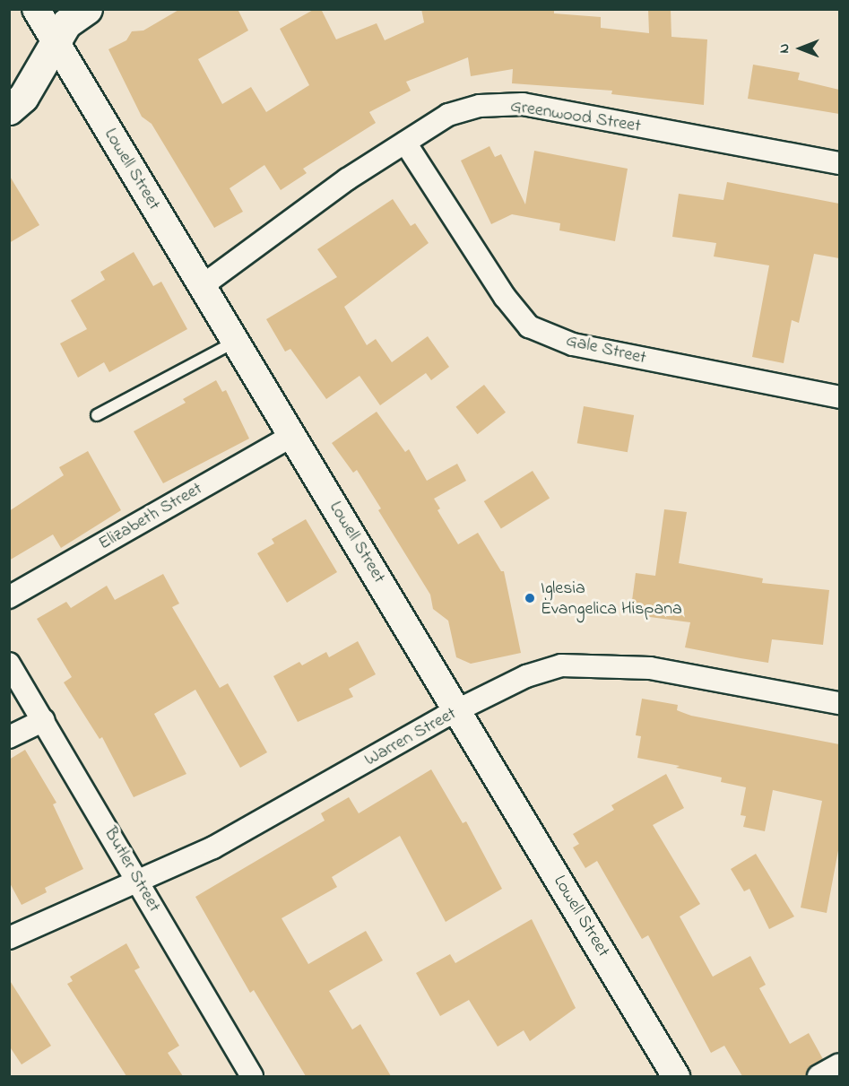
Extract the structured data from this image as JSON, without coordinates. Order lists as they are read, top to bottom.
{
  "streets": {
    "street": [
      "Greenwood Street",
      "Lowell Street",
      "Gale Street",
      "Elizabeth Street",
      "Warren Street",
      "Butler Street"
    ]
  },
  "crossings": [
    ["Greenwood Street", "Lowell Street"],
    ["Greenwood Street", "Gale Street"],
    ["Lowell Street", "Elizabeth Street"],
    ["Lowell Street", "Warren Street"],
    ["Warren Street", "Butler Street"]
  ],
  "places": ["Iglesia Evangelica Hispana"],
  "north": "left"
}
